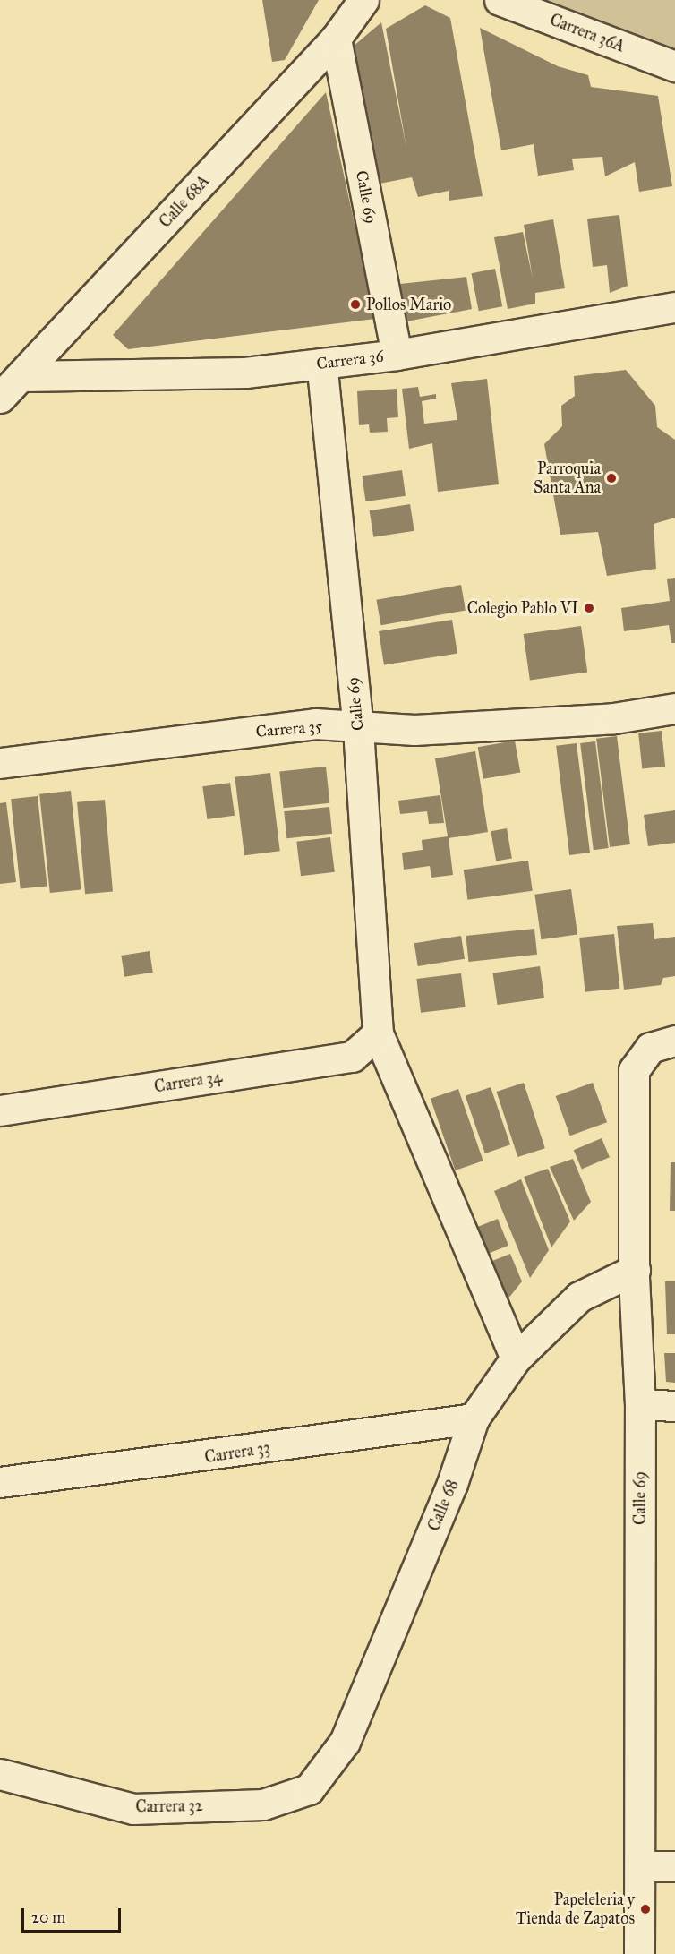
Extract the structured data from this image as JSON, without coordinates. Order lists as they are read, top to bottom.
{
  "streets": {
    "street": [
      "Carrera 36A",
      "Calle 69",
      "Calle 68A",
      "Carrera 36",
      "Carrera 35",
      "Carrera 34",
      "Carrera 33",
      "Calle 68",
      "Carrera 32"
    ]
  },
  "crossings": [
    ["Calle 69", "Calle 68A"],
    ["Calle 69", "Carrera 36"],
    ["Calle 69", "Carrera 35"],
    ["Calle 69", "Carrera 34"],
    ["Calle 69", "Calle 68"],
    ["Calle 68A", "Carrera 36"],
    ["Carrera 33", "Calle 68"],
    ["Calle 68", "Carrera 32"]
  ],
  "places": [
    "Pollos Mario",
    "Parroquia Santa Ana",
    "Colegio Pablo VI",
    "Papeleleria y Tienda de Zapatos"
  ],
  "scale_bar": "20 m"
}
